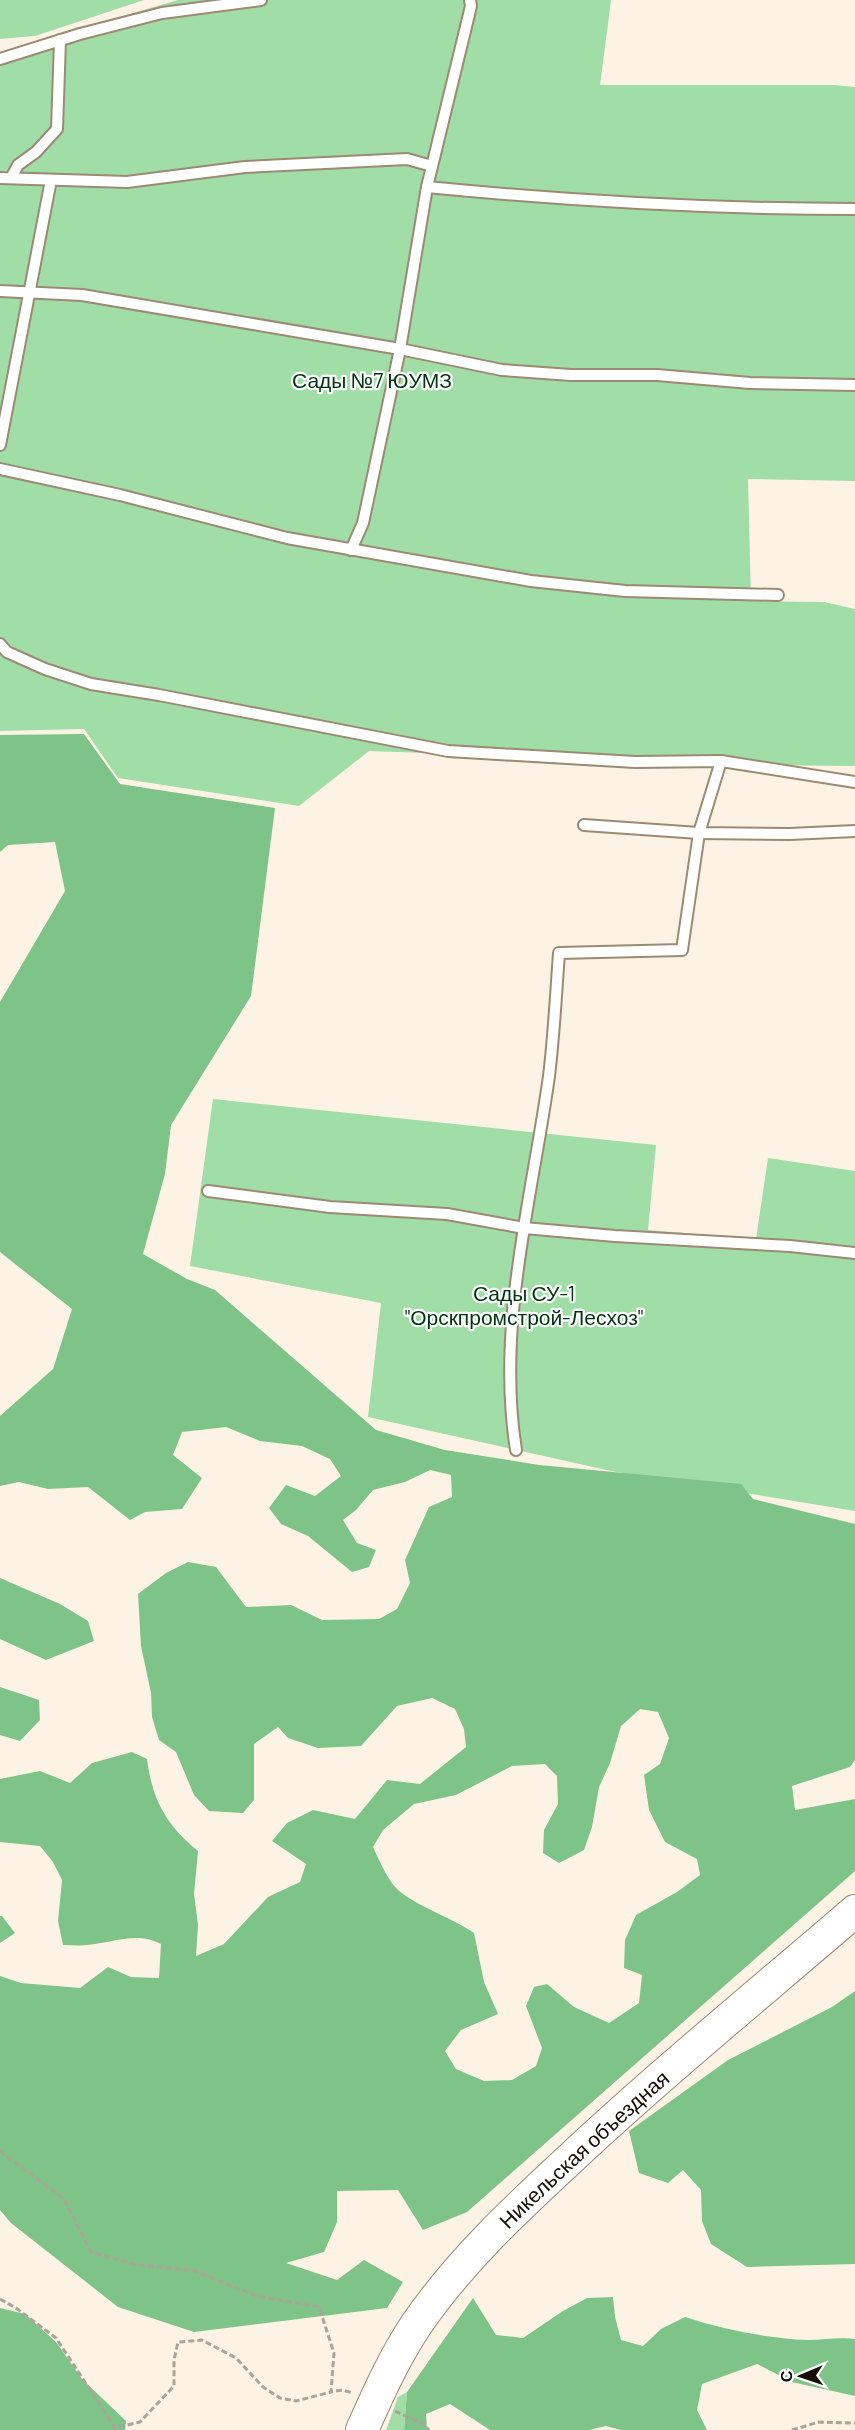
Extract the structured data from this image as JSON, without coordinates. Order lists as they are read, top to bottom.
{
  "streets": {
    "main road": ["Никельская объездная"]
  },
  "parks": ["Сады №7 ЮУМЗ", "Сады СУ-1 \"Орскпромстрой-Лесхоз\""],
  "north": "left"
}
